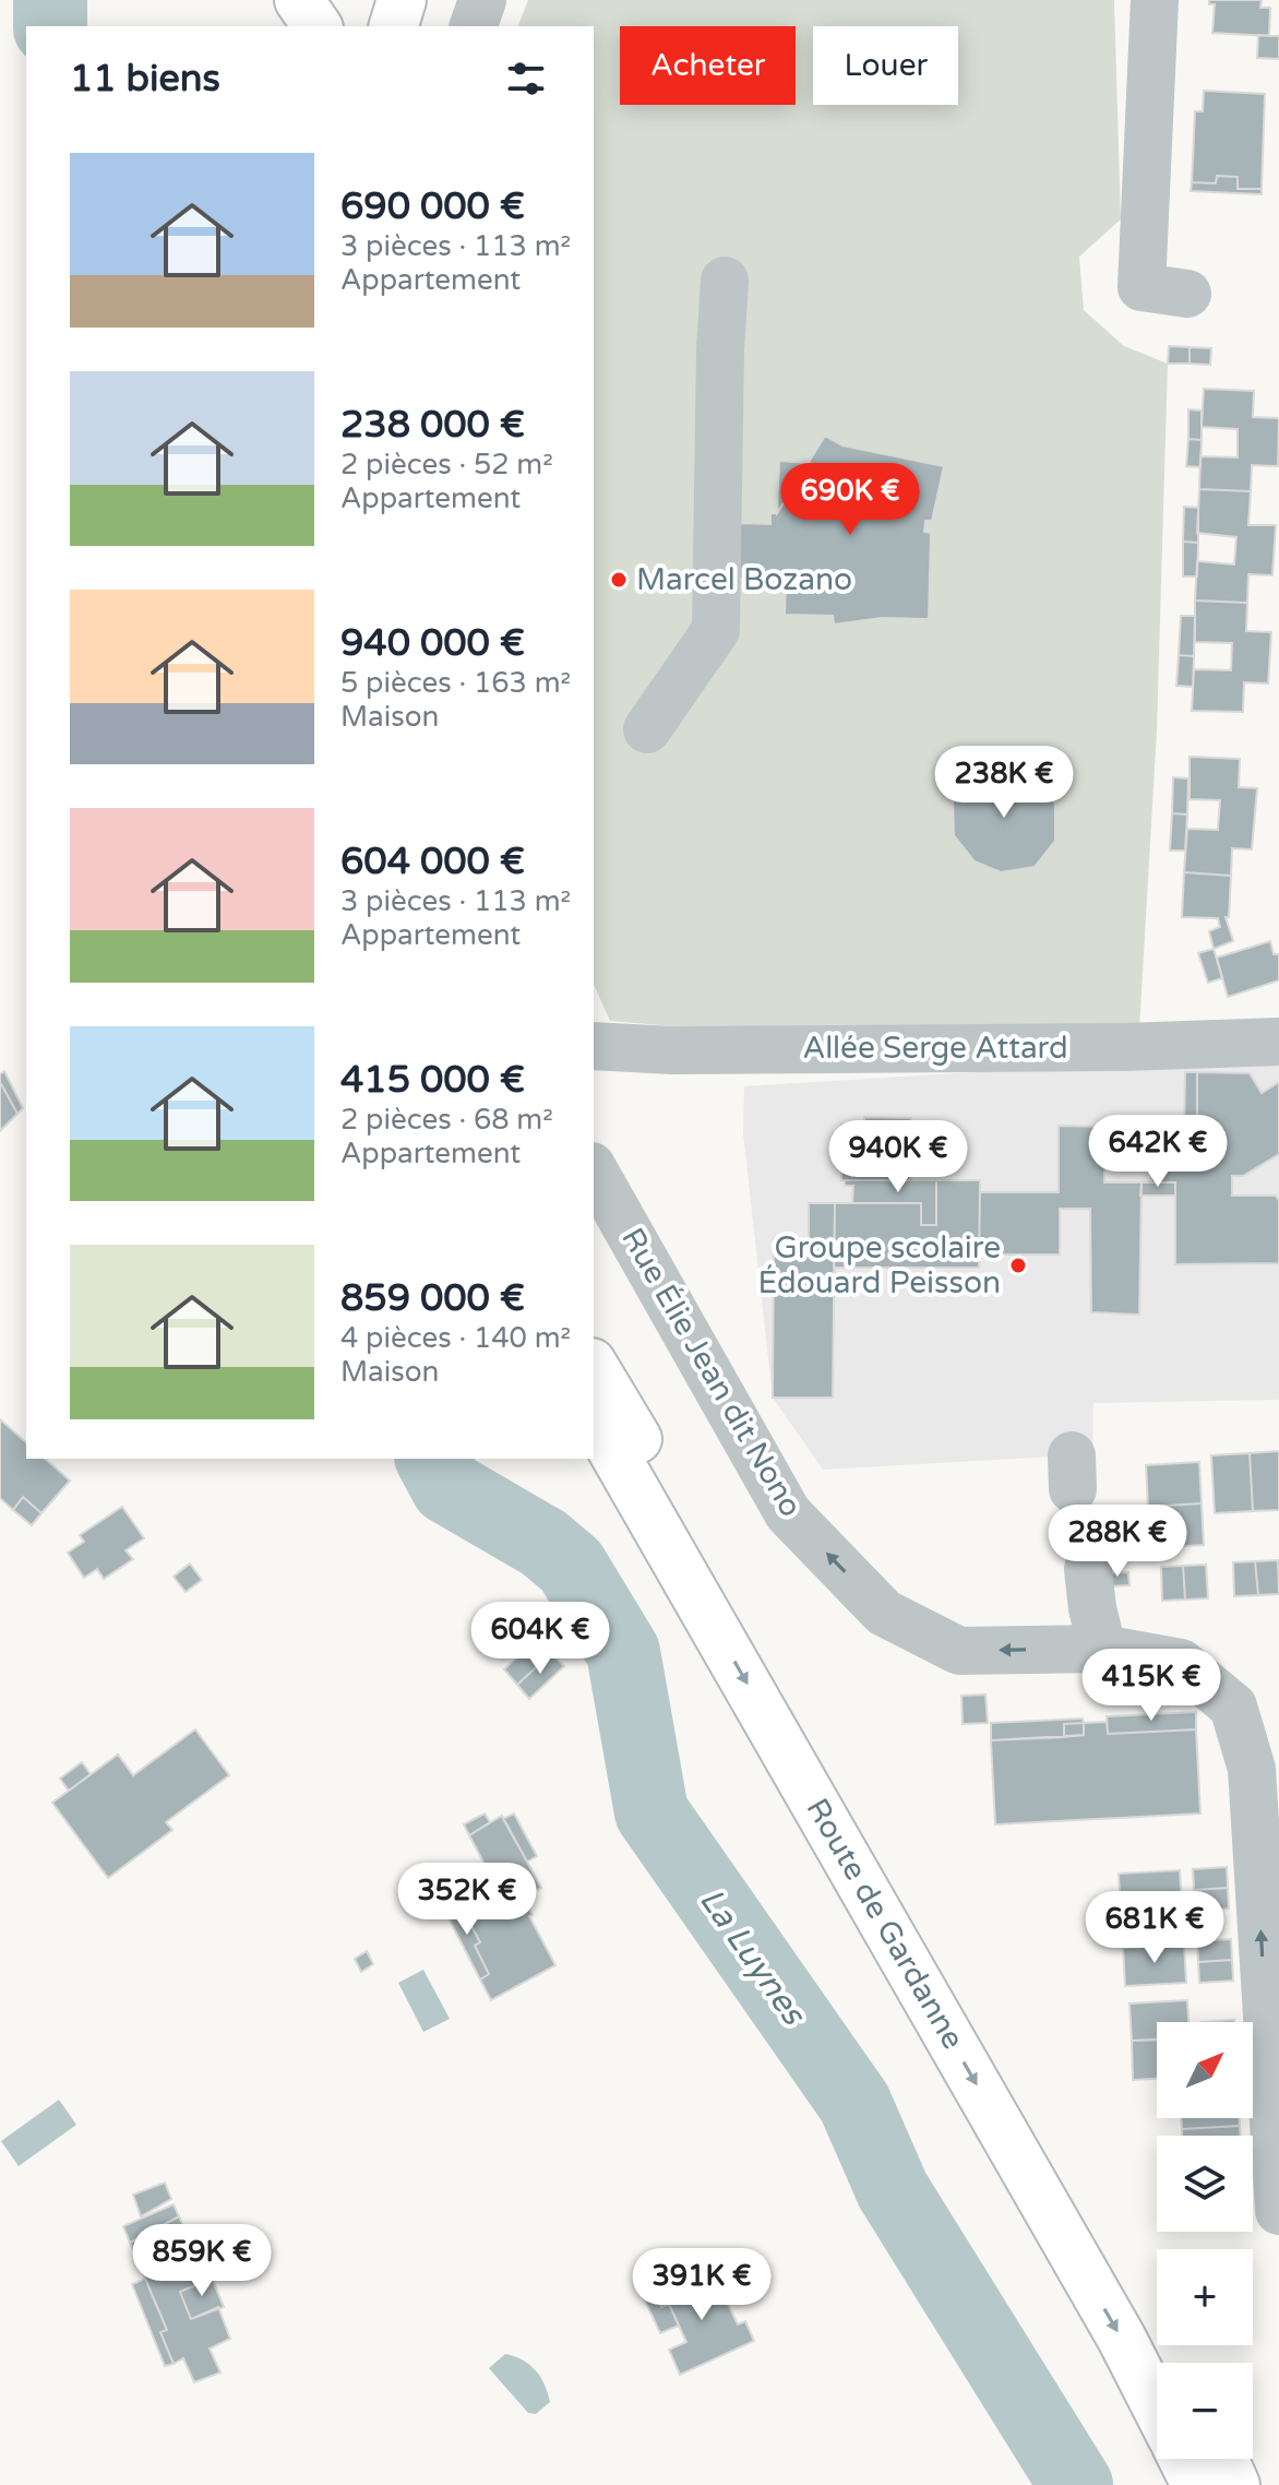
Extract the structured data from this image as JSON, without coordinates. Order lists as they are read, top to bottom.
{
  "streets": {
    "main road": ["Route de Gardanne"],
    "street": ["Allée Serge Attard", "Rue Élie Jean dit Nono"]
  },
  "one_way": ["Rue Élie Jean dit Nono"],
  "water": ["La Luynes"],
  "places": ["Marcel Bozano", "Groupe scolaire Édouard Peisson"],
  "north": "top right",
  "page": {
    "chip": ["Acheter", "Louer"],
    "heading": "11 biens",
    "list": [
      {
        "name": "690 000 €",
        "note": "3 pièces · 113 m² · Appartement"
      },
      {
        "name": "238 000 €",
        "note": "2 pièces · 52 m² · Appartement"
      },
      {
        "name": "940 000 €",
        "note": "5 pièces · 163 m² · Maison"
      },
      {
        "name": "604 000 €",
        "note": "3 pièces · 113 m² · Appartement"
      },
      {
        "name": "415 000 €",
        "note": "2 pièces · 68 m² · Appartement"
      },
      {
        "name": "859 000 €",
        "note": "4 pièces · 140 m² · Maison"
      }
    ],
    "price": [
      "690K €",
      "238K €",
      "642K €",
      "940K €",
      "288K €",
      "604K €",
      "415K €",
      "352K €",
      "681K €",
      "859K €",
      "391K €"
    ],
    "map_buttons": ["+", "−"]
  }
}
